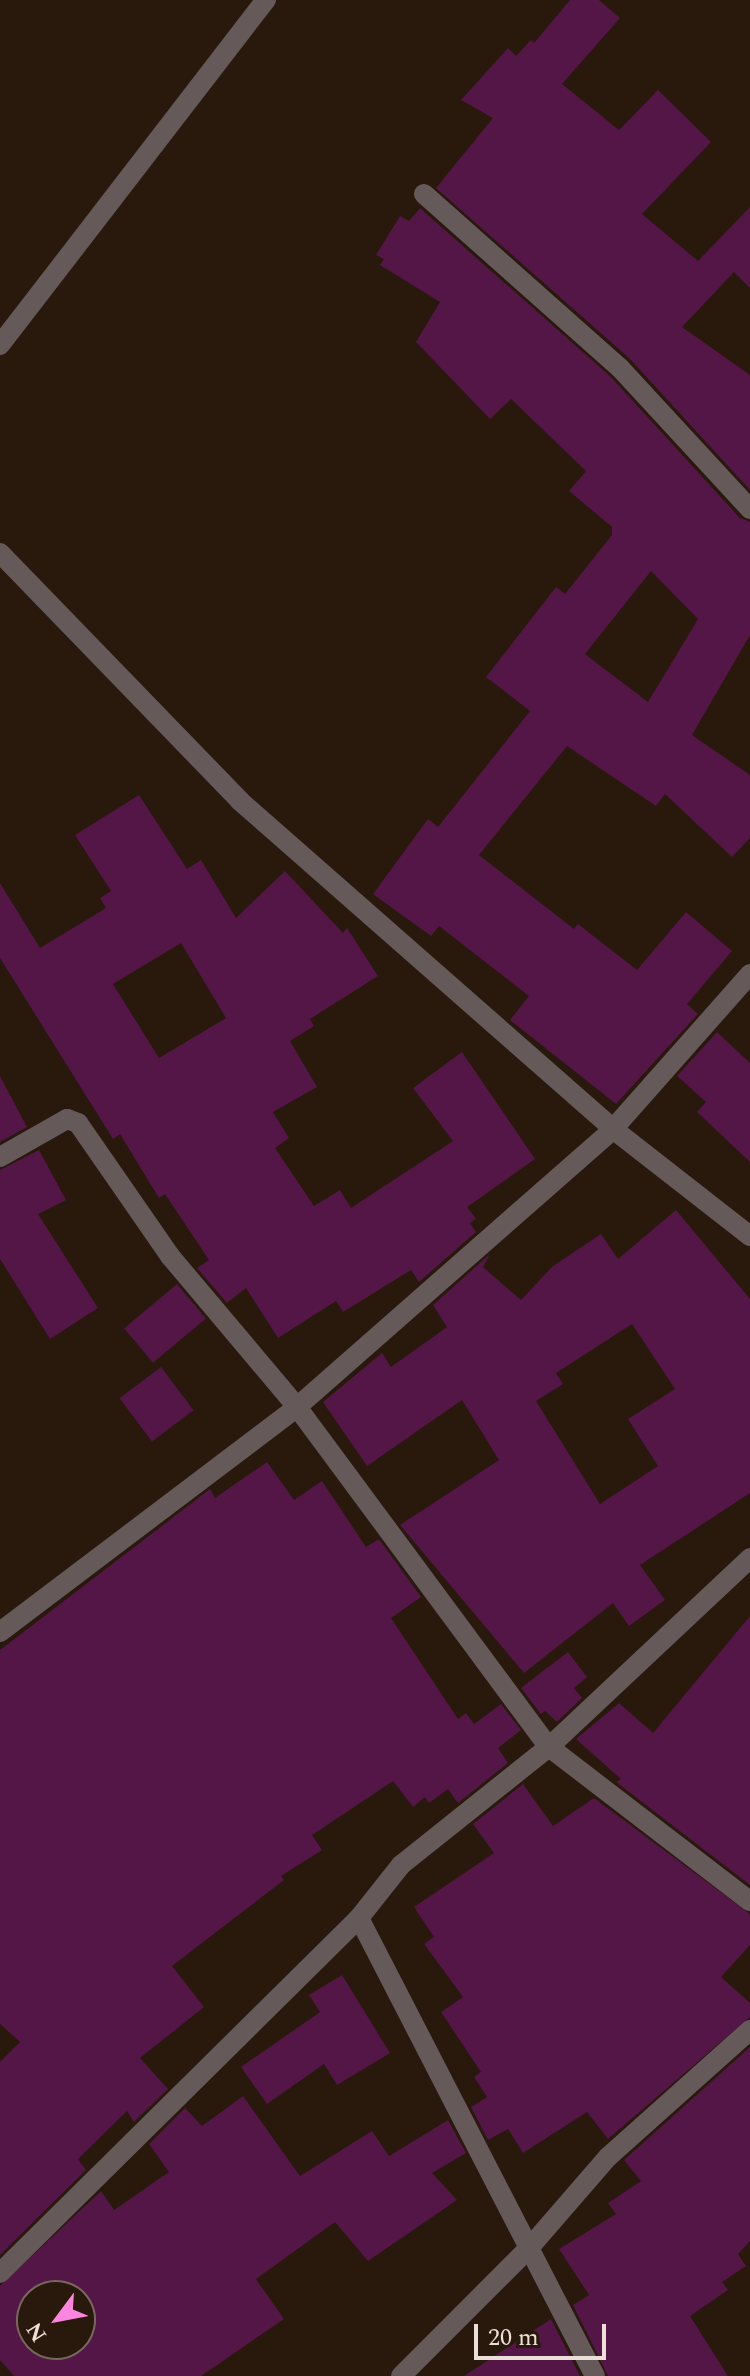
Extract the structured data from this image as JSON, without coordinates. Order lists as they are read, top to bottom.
{
  "scale_bar": "20 m",
  "north": "bottom left"
}
